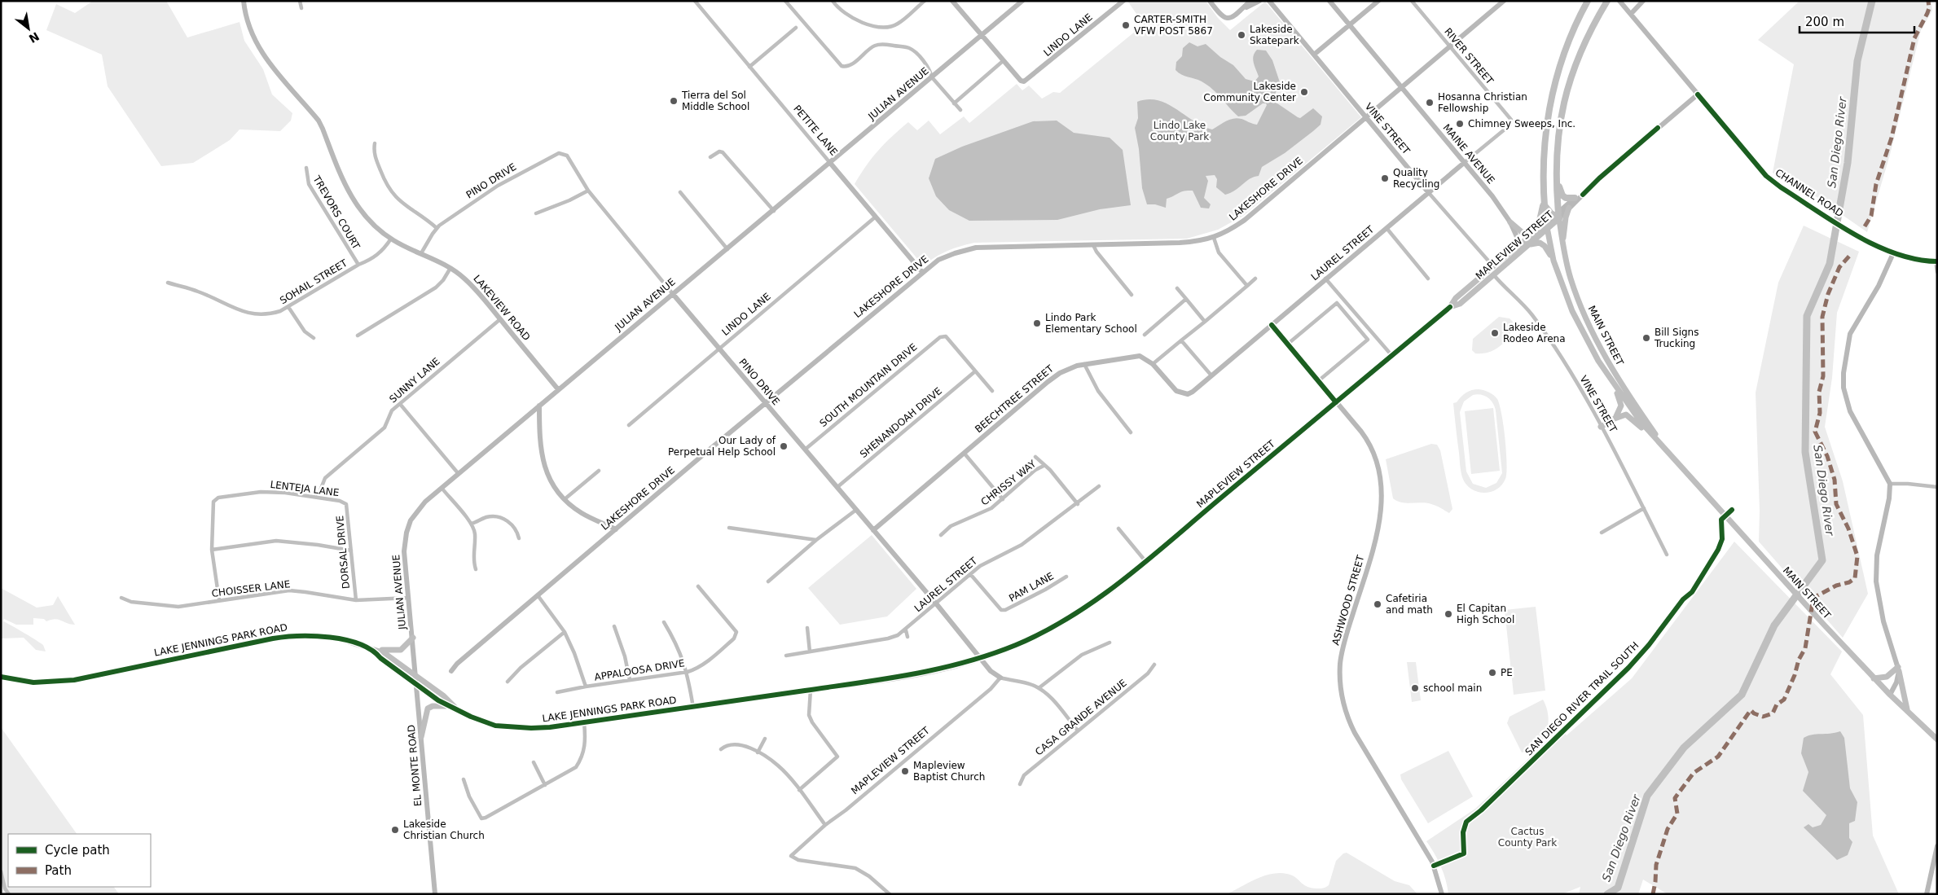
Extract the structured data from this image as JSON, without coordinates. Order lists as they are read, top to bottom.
{
  "streets": {
    "main road": ["MAPLEVIEW STREET", "MAIN STREET", "LAKE JENNINGS PARK ROAD"],
    "street": [
      "LINDO LANE",
      "RIVER STREET",
      "JULIAN AVENUE",
      "VINE STREET",
      "PETITE LANE",
      "MAINE AVENUE",
      "PINO DRIVE",
      "LAKESHORE DRIVE",
      "CHANNEL ROAD",
      "TREVORS COURT",
      "LAUREL STREET",
      "SOHAIL STREET",
      "LAKEVIEW ROAD",
      "SUNNY LANE",
      "SOUTH MOUNTAIN DRIVE",
      "BEECHTREE STREET",
      "SHENANDOAH DRIVE",
      "CHRISSY WAY",
      "LENTEJA LANE",
      "DORSAL DRIVE",
      "PAM LANE",
      "CHOISSER LANE",
      "ASHWOOD STREET",
      "APPALOOSA DRIVE",
      "CASA GRANDE AVENUE",
      "EL MONTE ROAD"
    ],
    "cycle path": ["SAN DIEGO RIVER TRAIL SOUTH"]
  },
  "crossings": [
    ["LINDO LANE", "PETITE LANE"],
    ["LINDO LANE", "PINO DRIVE"],
    ["RIVER STREET", "LAKESHORE DRIVE"],
    ["RIVER STREET", "LAUREL STREET"],
    ["JULIAN AVENUE", "PETITE LANE"],
    ["JULIAN AVENUE", "PINO DRIVE"],
    ["JULIAN AVENUE", "LAKEVIEW ROAD"],
    ["JULIAN AVENUE", "CHOISSER LANE"],
    ["JULIAN AVENUE", "LAKE JENNINGS PARK ROAD"],
    ["JULIAN AVENUE", "EL MONTE ROAD"],
    ["VINE STREET", "LAKESHORE DRIVE"],
    ["VINE STREET", "MAPLEVIEW STREET"],
    ["VINE STREET", "LAUREL STREET"],
    ["PETITE LANE", "LAKESHORE DRIVE"],
    ["MAINE AVENUE", "LAKESHORE DRIVE"],
    ["MAINE AVENUE", "MAPLEVIEW STREET"],
    ["MAINE AVENUE", "LAUREL STREET"],
    ["PINO DRIVE", "LAKESHORE DRIVE"],
    ["PINO DRIVE", "MAPLEVIEW STREET"],
    ["PINO DRIVE", "LAUREL STREET"],
    ["PINO DRIVE", "LAKEVIEW ROAD"],
    ["PINO DRIVE", "SOUTH MOUNTAIN DRIVE"],
    ["PINO DRIVE", "BEECHTREE STREET"],
    ["PINO DRIVE", "SHENANDOAH DRIVE"],
    ["PINO DRIVE", "LAKE JENNINGS PARK ROAD"],
    ["CHANNEL ROAD", "MAPLEVIEW STREET"],
    ["TREVORS COURT", "SOHAIL STREET"],
    ["MAPLEVIEW STREET", "MAIN STREET"],
    ["MAPLEVIEW STREET", "ASHWOOD STREET"],
    ["MAPLEVIEW STREET", "LAKE JENNINGS PARK ROAD"],
    ["LAUREL STREET", "BEECHTREE STREET"],
    ["LAUREL STREET", "PAM LANE"],
    ["LAUREL STREET", "ASHWOOD STREET"],
    ["SOHAIL STREET", "LAKEVIEW ROAD"],
    ["LAKEVIEW ROAD", "SUNNY LANE"],
    ["SUNNY LANE", "LENTEJA LANE"],
    ["SOUTH MOUNTAIN DRIVE", "SHENANDOAH DRIVE"],
    ["LENTEJA LANE", "DORSAL DRIVE"],
    ["DORSAL DRIVE", "CHOISSER LANE"],
    ["LAKE JENNINGS PARK ROAD", "EL MONTE ROAD"]
  ],
  "water": ["San Diego River"],
  "parks": ["Lindo Lake County Park", "Cactus County Park"],
  "places": [
    "CARTER-SMITH VFW POST 5867",
    "Lakeside Skatepark",
    "Lakeside Community Center",
    "Tierra del Sol Middle School",
    "Hosanna Christian Fellowship",
    "Chimney Sweeps, Inc.",
    "Quality Recycling",
    "Lindo Park Elementary School",
    "Lakeside Rodeo Arena",
    "Bill Signs Trucking",
    "Our Lady of Perpetual Help School",
    "Cafetiria and math",
    "El Capitan High School",
    "PE",
    "school main",
    "Mapleview Baptist Church",
    "Lakeside Christian Church"
  ],
  "legend": ["Cycle path", "Path"],
  "scale_bar": "200 m",
  "north": "bottom right"
}
